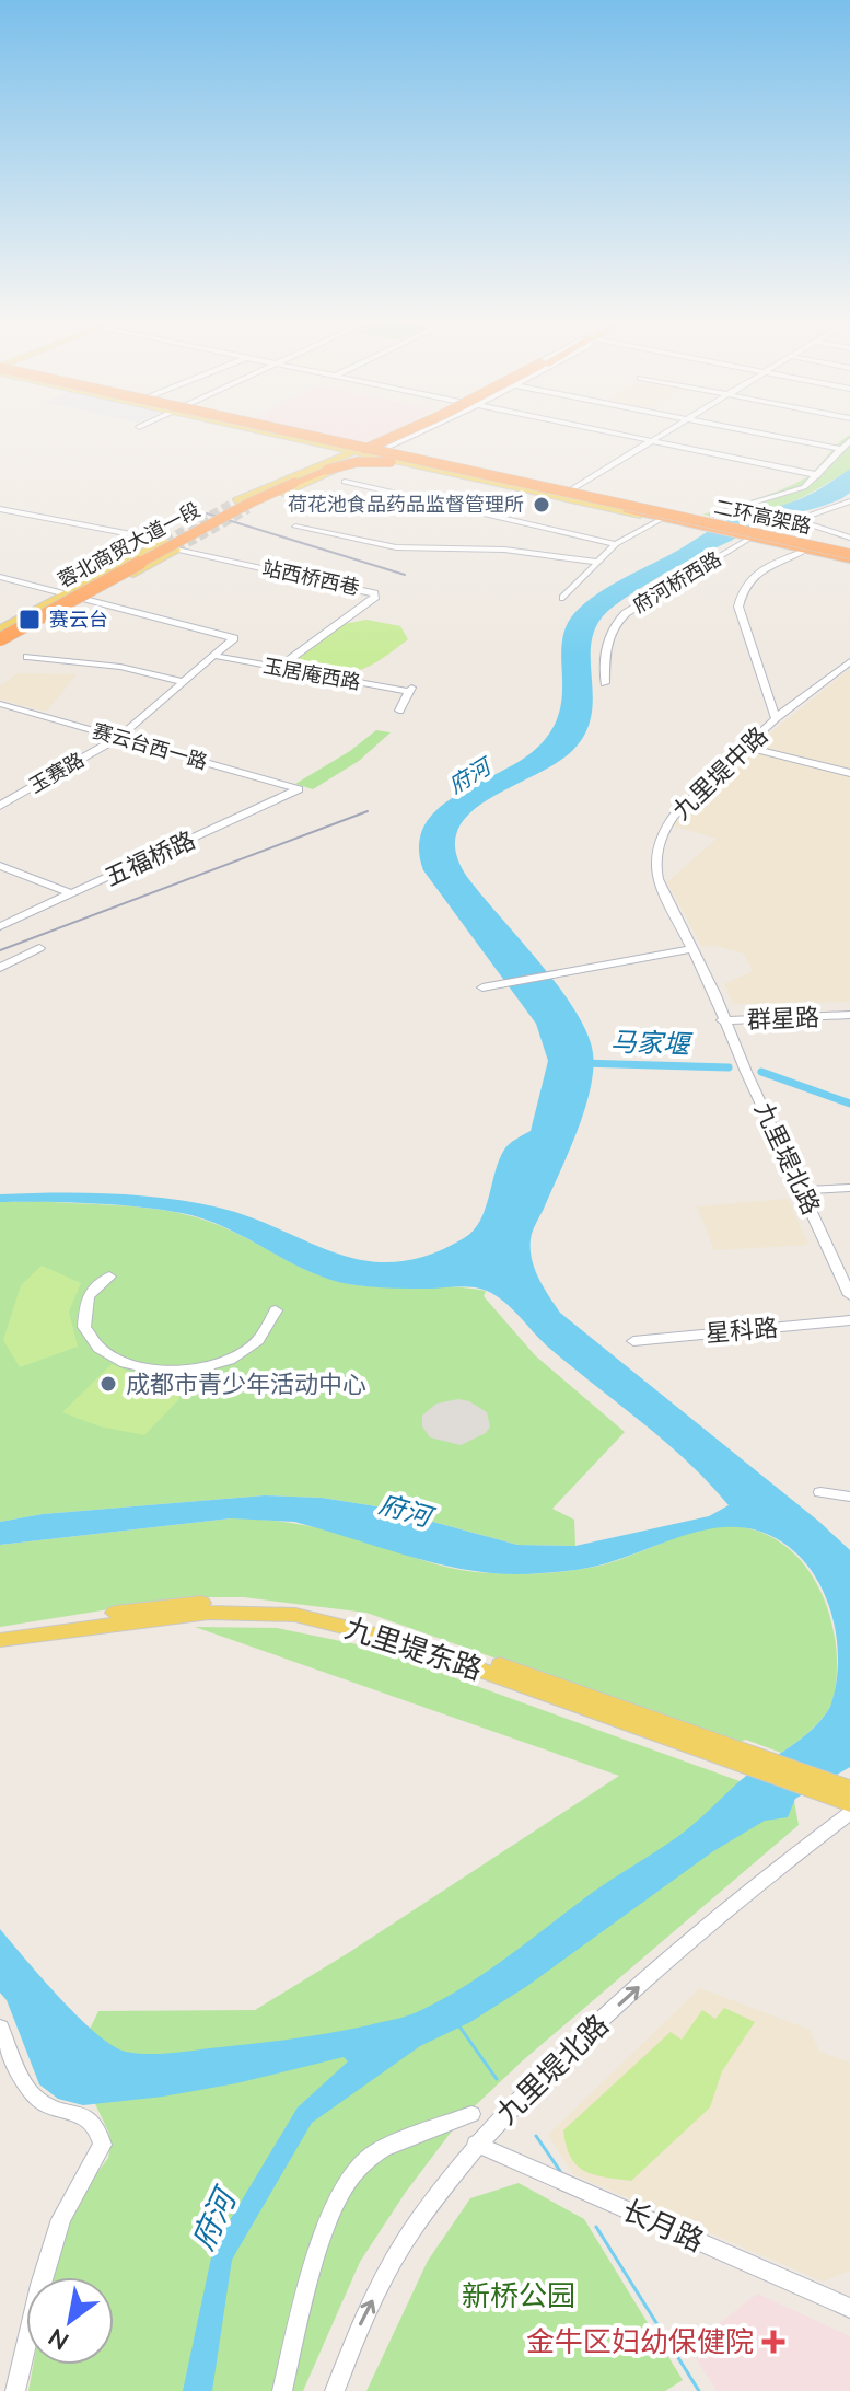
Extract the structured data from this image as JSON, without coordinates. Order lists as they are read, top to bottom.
{
  "streets": {
    "highway": ["二环高架路", "蓉北商贸大道一段"],
    "main road": ["九里堤东路"],
    "street": [
      "站西桥西巷",
      "府河桥西路",
      "玉居庵西路",
      "赛云台西一路",
      "玉赛路",
      "九里堤中路",
      "五福桥路",
      "群星路",
      "九里堤北路",
      "星科路",
      "长月路"
    ]
  },
  "crossings": [
    ["蓉北商贸大道一段", "站西桥西巷"],
    ["蓉北商贸大道一段", "玉赛路"],
    ["站西桥西巷", "玉居庵西路"],
    ["玉居庵西路", "玉赛路"],
    ["赛云台西一路", "玉赛路"],
    ["赛云台西一路", "五福桥路"],
    ["九里堤中路", "群星路"],
    ["九里堤中路", "九里堤北路"],
    ["群星路", "九里堤北路"],
    ["九里堤北路", "长月路"]
  ],
  "water": ["府河", "马家堰"],
  "parks": ["新桥公园"],
  "places": {
    "other": ["荷花池食品药品监督管理所", "成都市青少年活动中心"],
    "transit": ["赛云台"],
    "health": ["金牛区妇幼保健院"]
  },
  "north": "bottom left"
}
